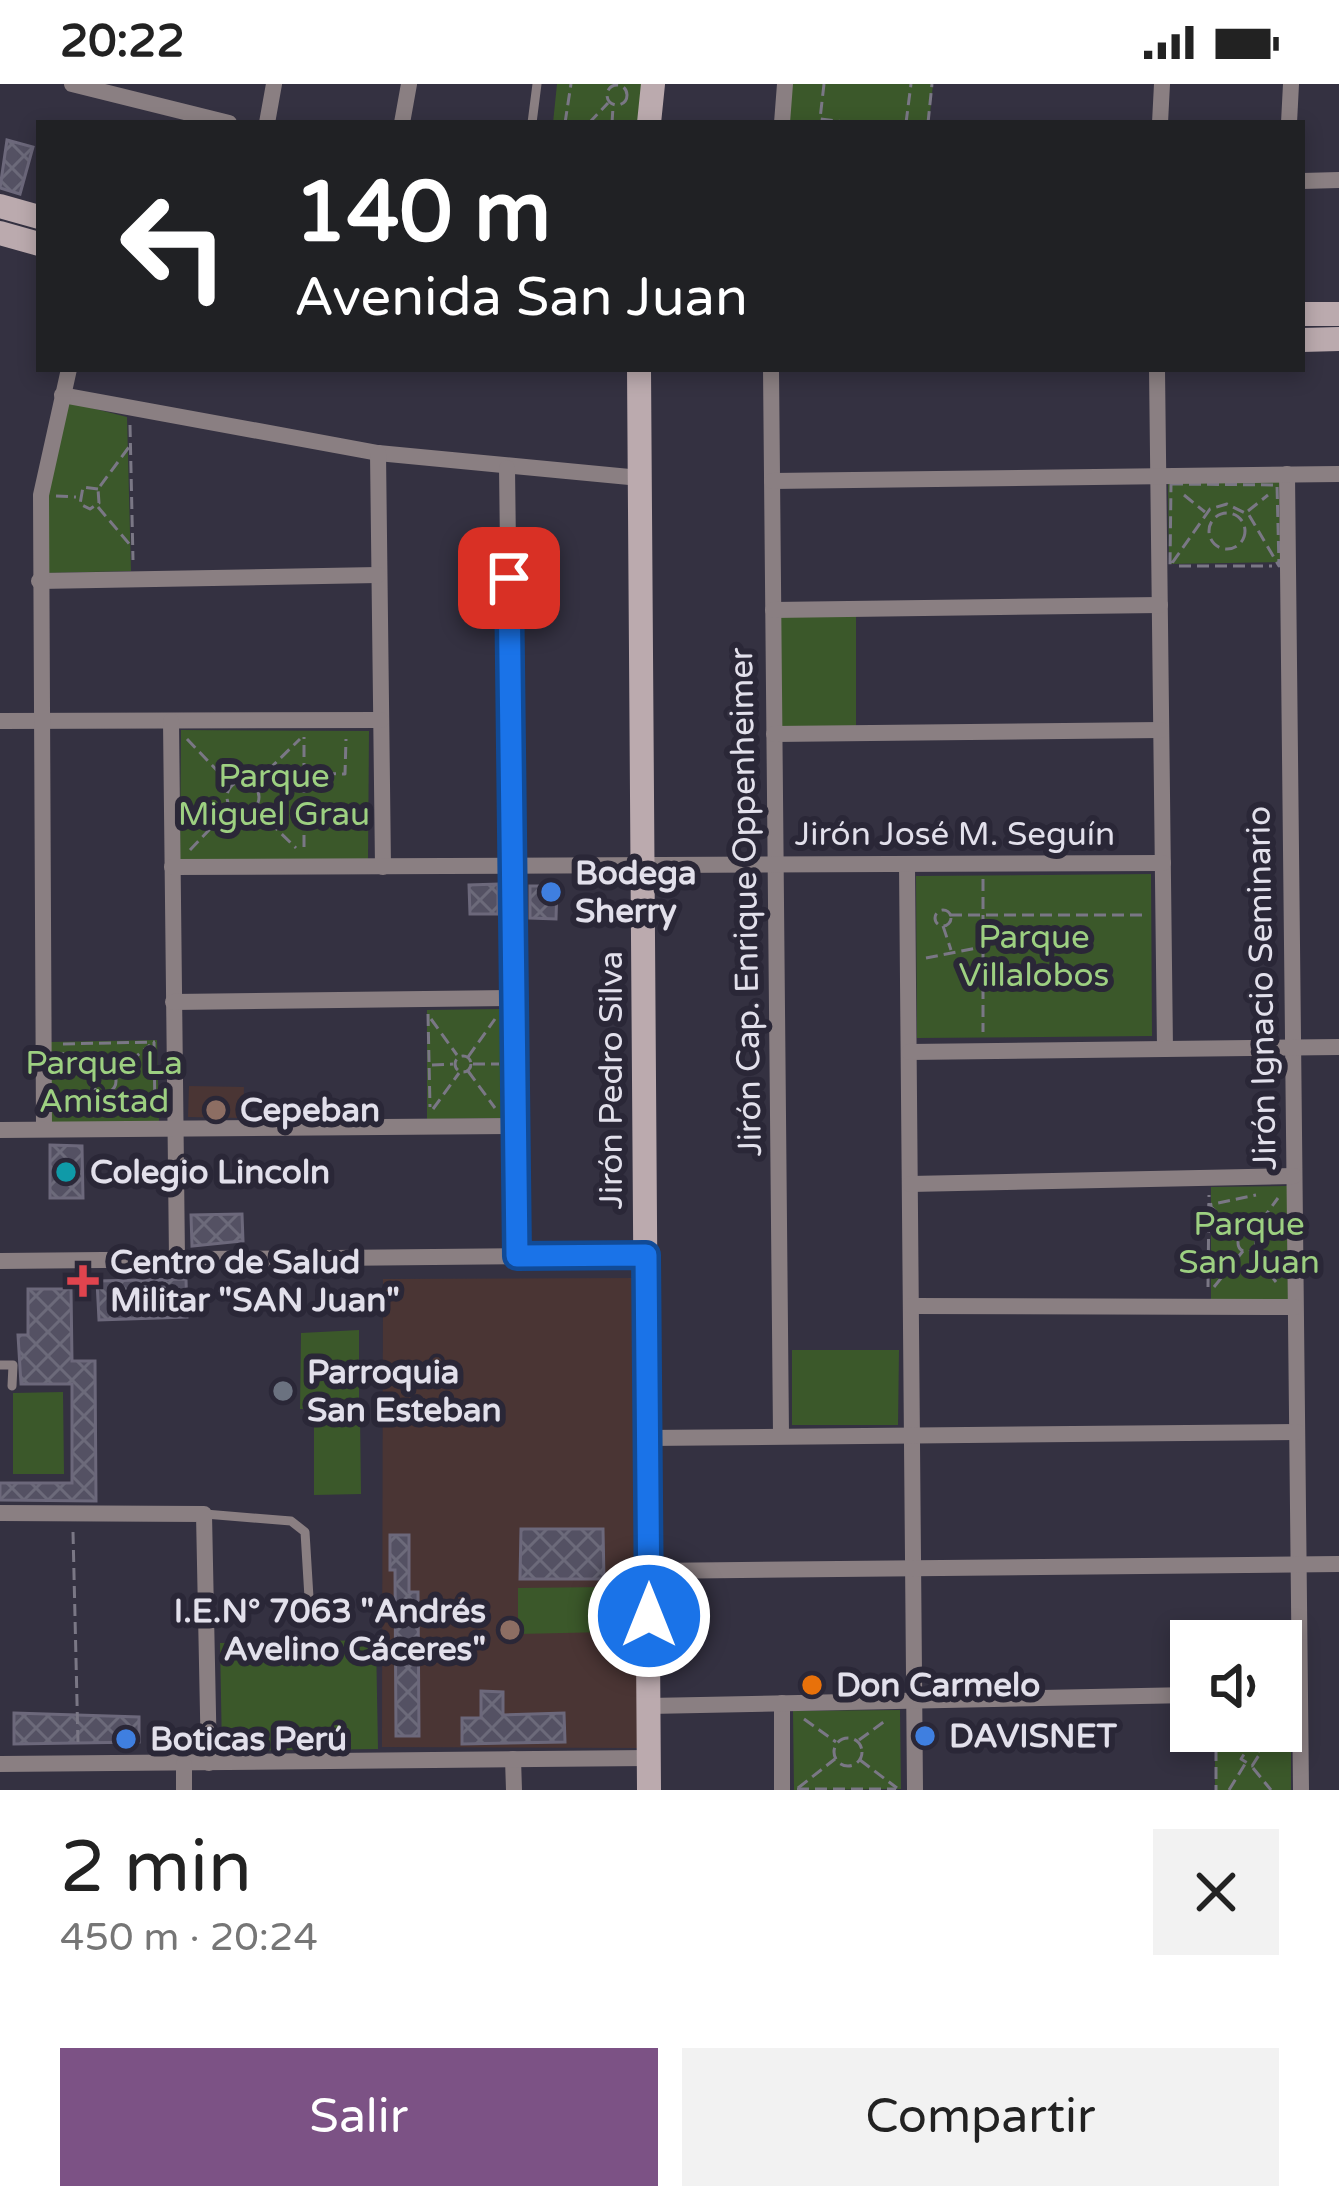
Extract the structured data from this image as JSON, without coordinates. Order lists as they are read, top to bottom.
{
  "streets": {
    "street": [
      "Jirón José M. Seguín",
      "Jirón Cap. Enrique Oppenheimer",
      "Jirón Ignacio Seminario",
      "Jirón Pedro Silva"
    ]
  },
  "crossings": [
    ["Jirón José M. Seguín", "Jirón Cap. Enrique Oppenheimer"],
    ["Jirón José M. Seguín", "Jirón Pedro Silva"]
  ],
  "parks": [
    "Parque Miguel Grau",
    "Parque Villalobos",
    "Parque La Amistad",
    "Parque San Juan"
  ],
  "places": {
    "other": [
      "Bodega Sherry",
      "Cepeban",
      "Colegio Lincoln",
      "Parroquia San Esteban",
      "I.E.N° 7063 \"Andrés Avelino Cáceres\"",
      "Don Carmelo",
      "DAVISNET",
      "Boticas Perú"
    ],
    "health": ["Centro de Salud Militar \"SAN Juan\""]
  },
  "page": {
    "status": "20:22",
    "turn": ["140 m", "Avenida San Juan"],
    "heading": ["2 min", "450 m · 20:24"],
    "buttons": ["Salir", "Compartir"]
  }
}
